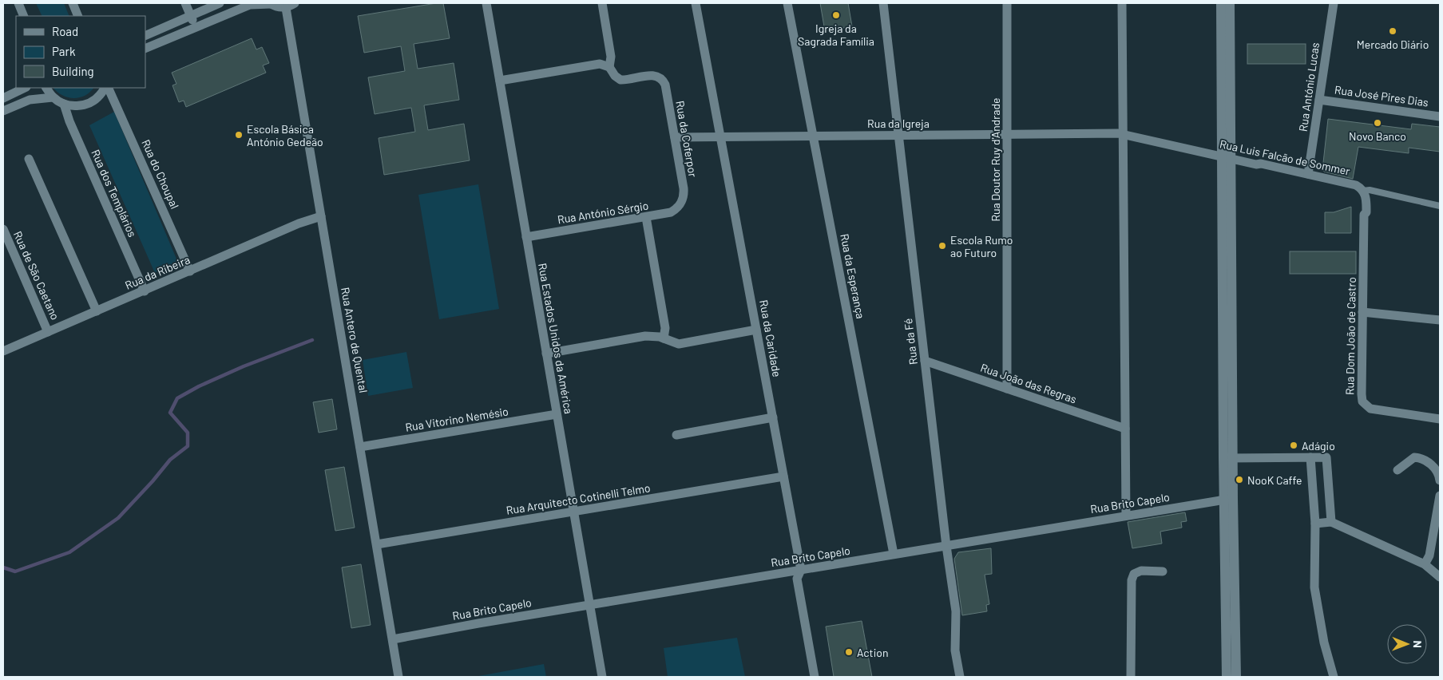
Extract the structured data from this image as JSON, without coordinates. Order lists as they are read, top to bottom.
{
  "streets": {
    "street": [
      "Rua António Lucas",
      "Rua José Pires Dias",
      "Rua da Igreja",
      "Rua da Coferpor",
      "Rua Luis Falcão de Sommer",
      "Rua Doutor Ruy d'Andrade",
      "Rua do Choupal",
      "Rua dos Templários",
      "Rua António Sérgio",
      "Rua da Ribeira",
      "Rua de São Caetano",
      "Rua da Esperança",
      "Rua Dom João de Castro",
      "Rua Estados Unidos da América",
      "Rua da Caridade",
      "Rua Antero de Quental",
      "Rua da Fé",
      "Rua João das Regras",
      "Rua Vitorino Nemésio",
      "Rua Arquitecto Cotinelli Telmo",
      "Rua Brito Capelo"
    ]
  },
  "crossings": [
    ["Rua António Lucas", "Rua José Pires Dias"],
    ["Rua António Lucas", "Rua Luis Falcão de Sommer"],
    ["Rua da Igreja", "Rua da Coferpor"],
    ["Rua da Igreja", "Rua Luis Falcão de Sommer"],
    ["Rua da Igreja", "Rua Doutor Ruy d'Andrade"],
    ["Rua da Igreja", "Rua da Esperança"],
    ["Rua da Igreja", "Rua da Caridade"],
    ["Rua da Igreja", "Rua da Fé"],
    ["Rua da Coferpor", "Rua António Sérgio"],
    ["Rua Luis Falcão de Sommer", "Rua Dom João de Castro"],
    ["Rua Doutor Ruy d'Andrade", "Rua João das Regras"],
    ["Rua do Choupal", "Rua da Ribeira"],
    ["Rua dos Templários", "Rua da Ribeira"],
    ["Rua António Sérgio", "Rua Estados Unidos da América"],
    ["Rua da Ribeira", "Rua de São Caetano"],
    ["Rua da Ribeira", "Rua Antero de Quental"],
    ["Rua da Esperança", "Rua Brito Capelo"],
    ["Rua Estados Unidos da América", "Rua Vitorino Nemésio"],
    ["Rua Estados Unidos da América", "Rua Arquitecto Cotinelli Telmo"],
    ["Rua Estados Unidos da América", "Rua Brito Capelo"],
    ["Rua da Caridade", "Rua Arquitecto Cotinelli Telmo"],
    ["Rua da Caridade", "Rua Brito Capelo"],
    ["Rua Antero de Quental", "Rua Vitorino Nemésio"],
    ["Rua Antero de Quental", "Rua Arquitecto Cotinelli Telmo"],
    ["Rua Antero de Quental", "Rua Brito Capelo"],
    ["Rua da Fé", "Rua João das Regras"],
    ["Rua da Fé", "Rua Brito Capelo"]
  ],
  "places": [
    "Igreja da Sagrada Família",
    "Mercado Diário",
    "Novo Banco",
    "Escola Básica António Gedeão",
    "Escola Rumo ao Futuro",
    "Adágio",
    "NooK Caffe",
    "Action"
  ],
  "legend": ["Road", "Park", "Building"],
  "north": "right"
}
